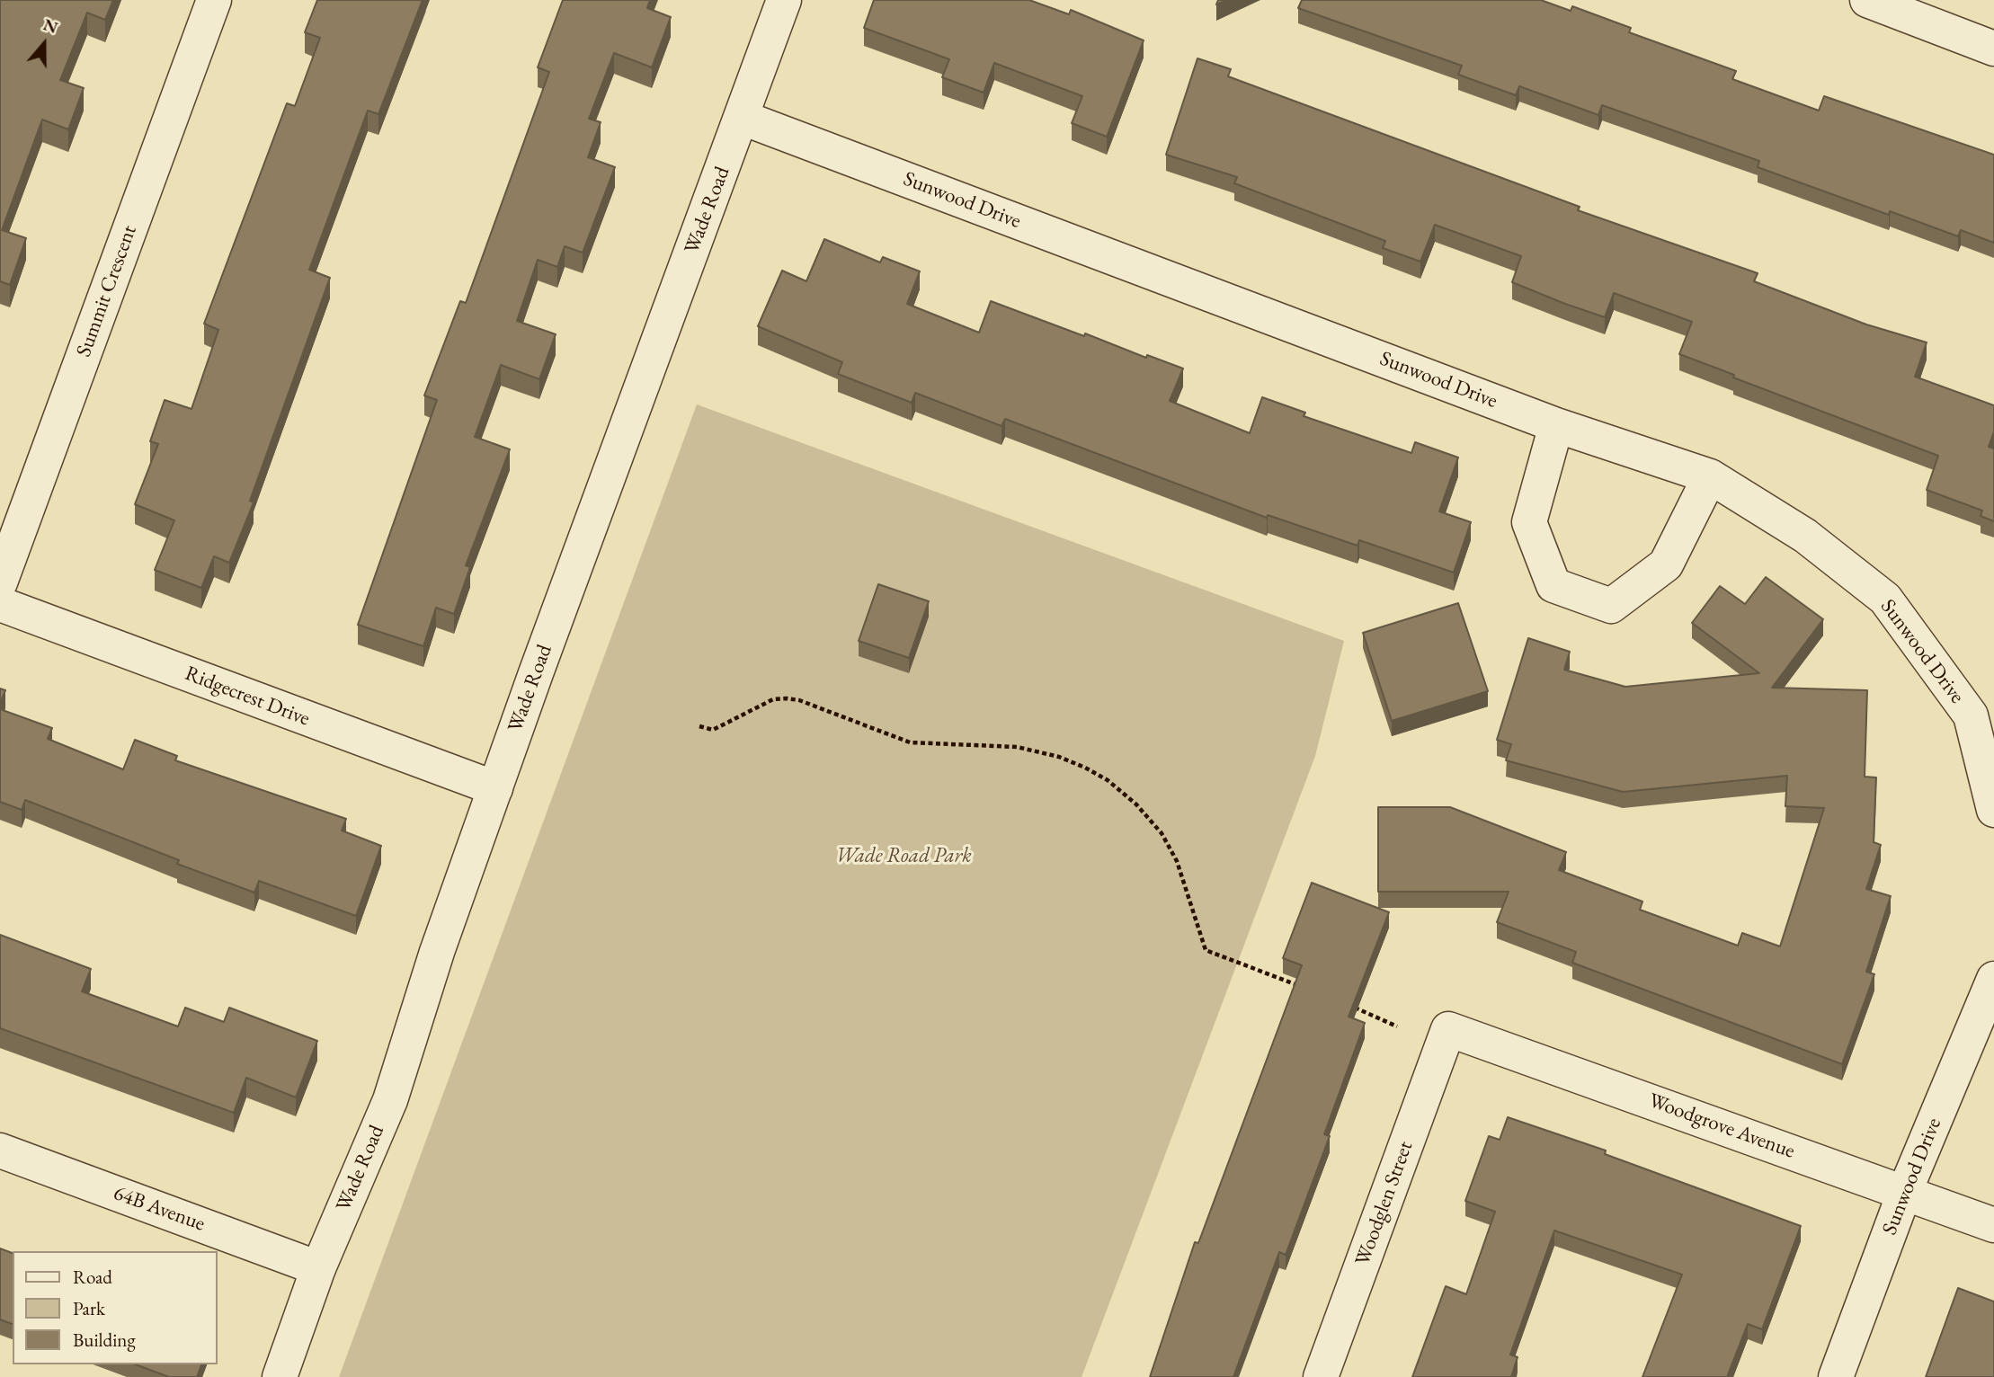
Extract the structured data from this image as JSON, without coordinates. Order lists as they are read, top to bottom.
{
  "streets": {
    "street": [
      "Sunwood Drive",
      "Wade Road",
      "Summit Crescent",
      "Ridgecrest Drive",
      "Woodgrove Avenue",
      "Woodglen Street",
      "64B Avenue"
    ]
  },
  "crossings": [
    ["Sunwood Drive", "Wade Road"],
    ["Sunwood Drive", "Woodgrove Avenue"],
    ["Wade Road", "Ridgecrest Drive"],
    ["Wade Road", "64B Avenue"],
    ["Woodgrove Avenue", "Woodglen Street"]
  ],
  "parks": ["Wade Road Park"],
  "legend": ["Road", "Park", "Building"],
  "north": "top"
}
